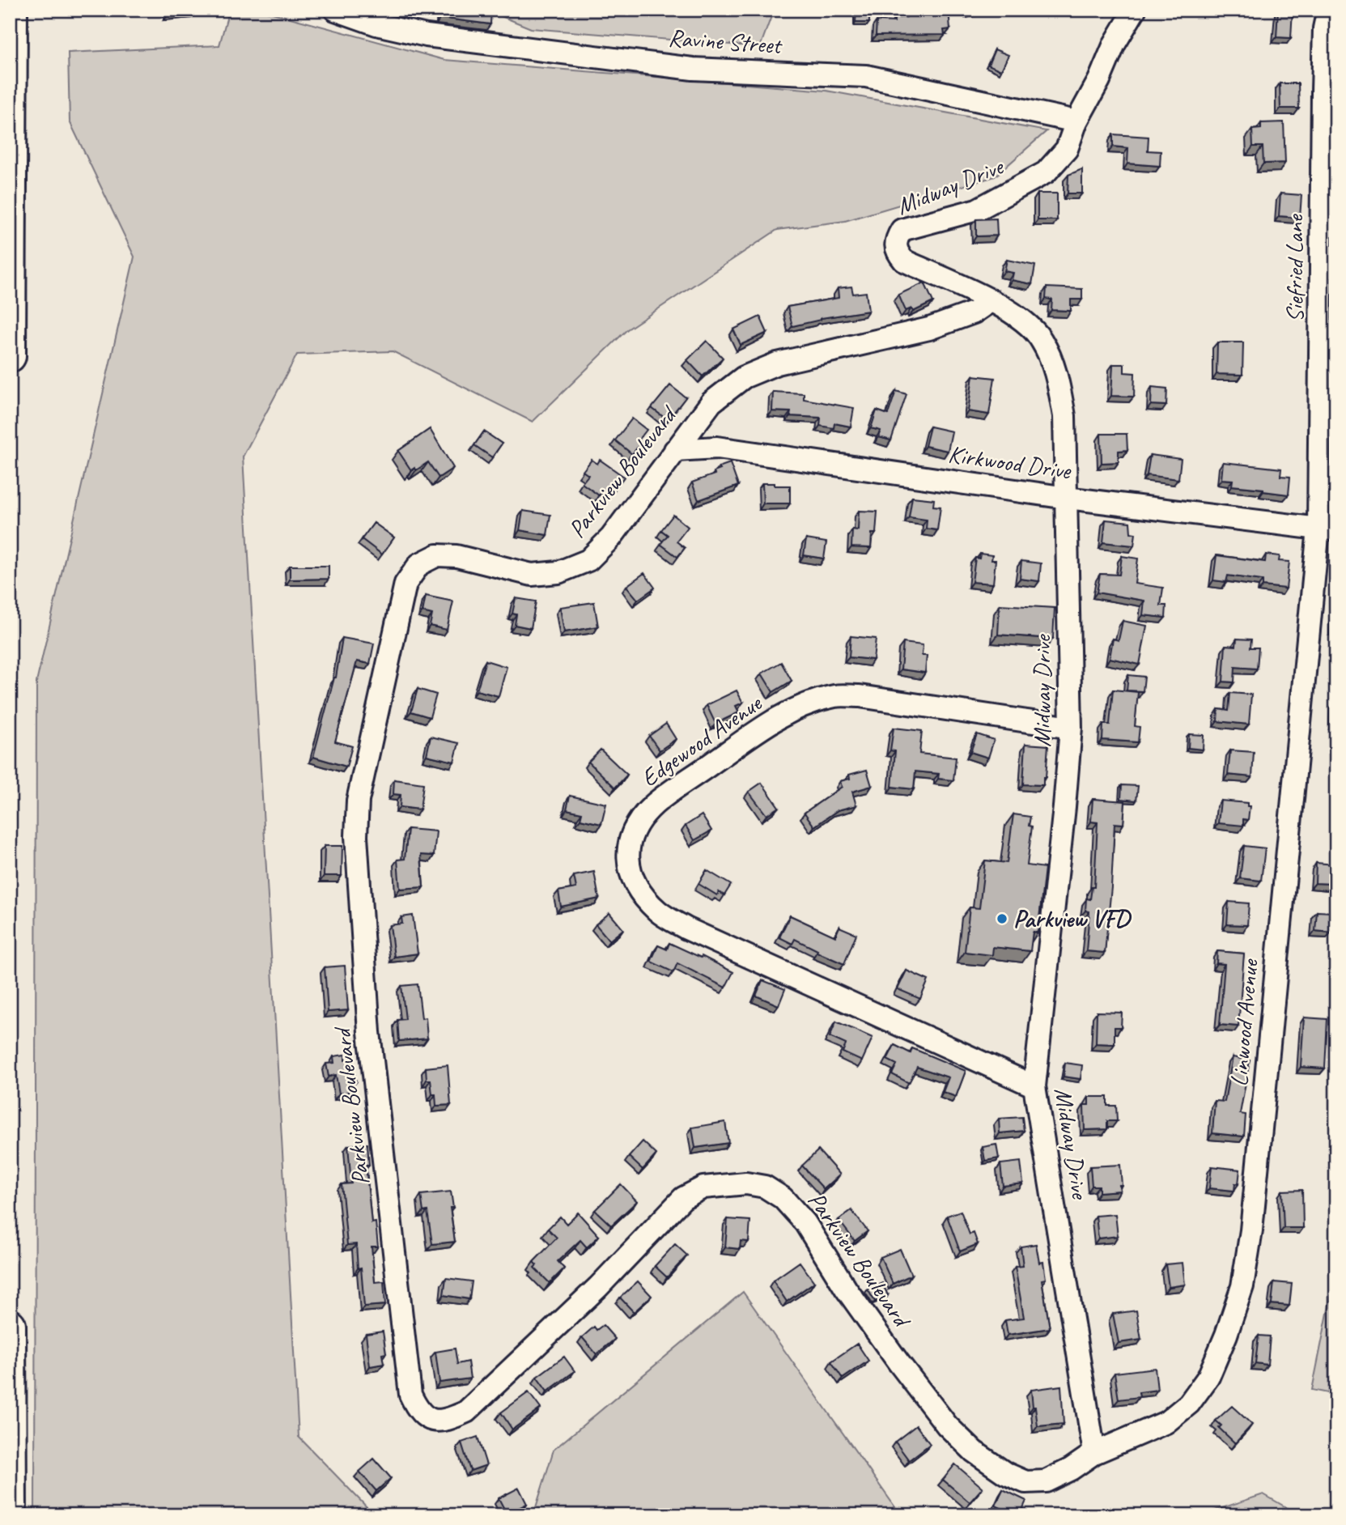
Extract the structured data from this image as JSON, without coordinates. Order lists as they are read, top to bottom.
{
  "streets": {
    "street": [
      "Ravine Street",
      "Midway Drive",
      "Siefried Lane",
      "Kirkwood Drive",
      "Parkview Boulevard",
      "Edgewood Avenue",
      "Linwood Avenue"
    ]
  },
  "crossings": [
    ["Ravine Street", "Midway Drive"],
    ["Midway Drive", "Kirkwood Drive"],
    ["Midway Drive", "Parkview Boulevard"],
    ["Midway Drive", "Edgewood Avenue"],
    ["Midway Drive", "Linwood Avenue"],
    ["Siefried Lane", "Kirkwood Drive"],
    ["Siefried Lane", "Linwood Avenue"],
    ["Kirkwood Drive", "Parkview Boulevard"],
    ["Kirkwood Drive", "Linwood Avenue"],
    ["Parkview Boulevard", "Linwood Avenue"]
  ],
  "places": ["Parkview VFD"]
}
